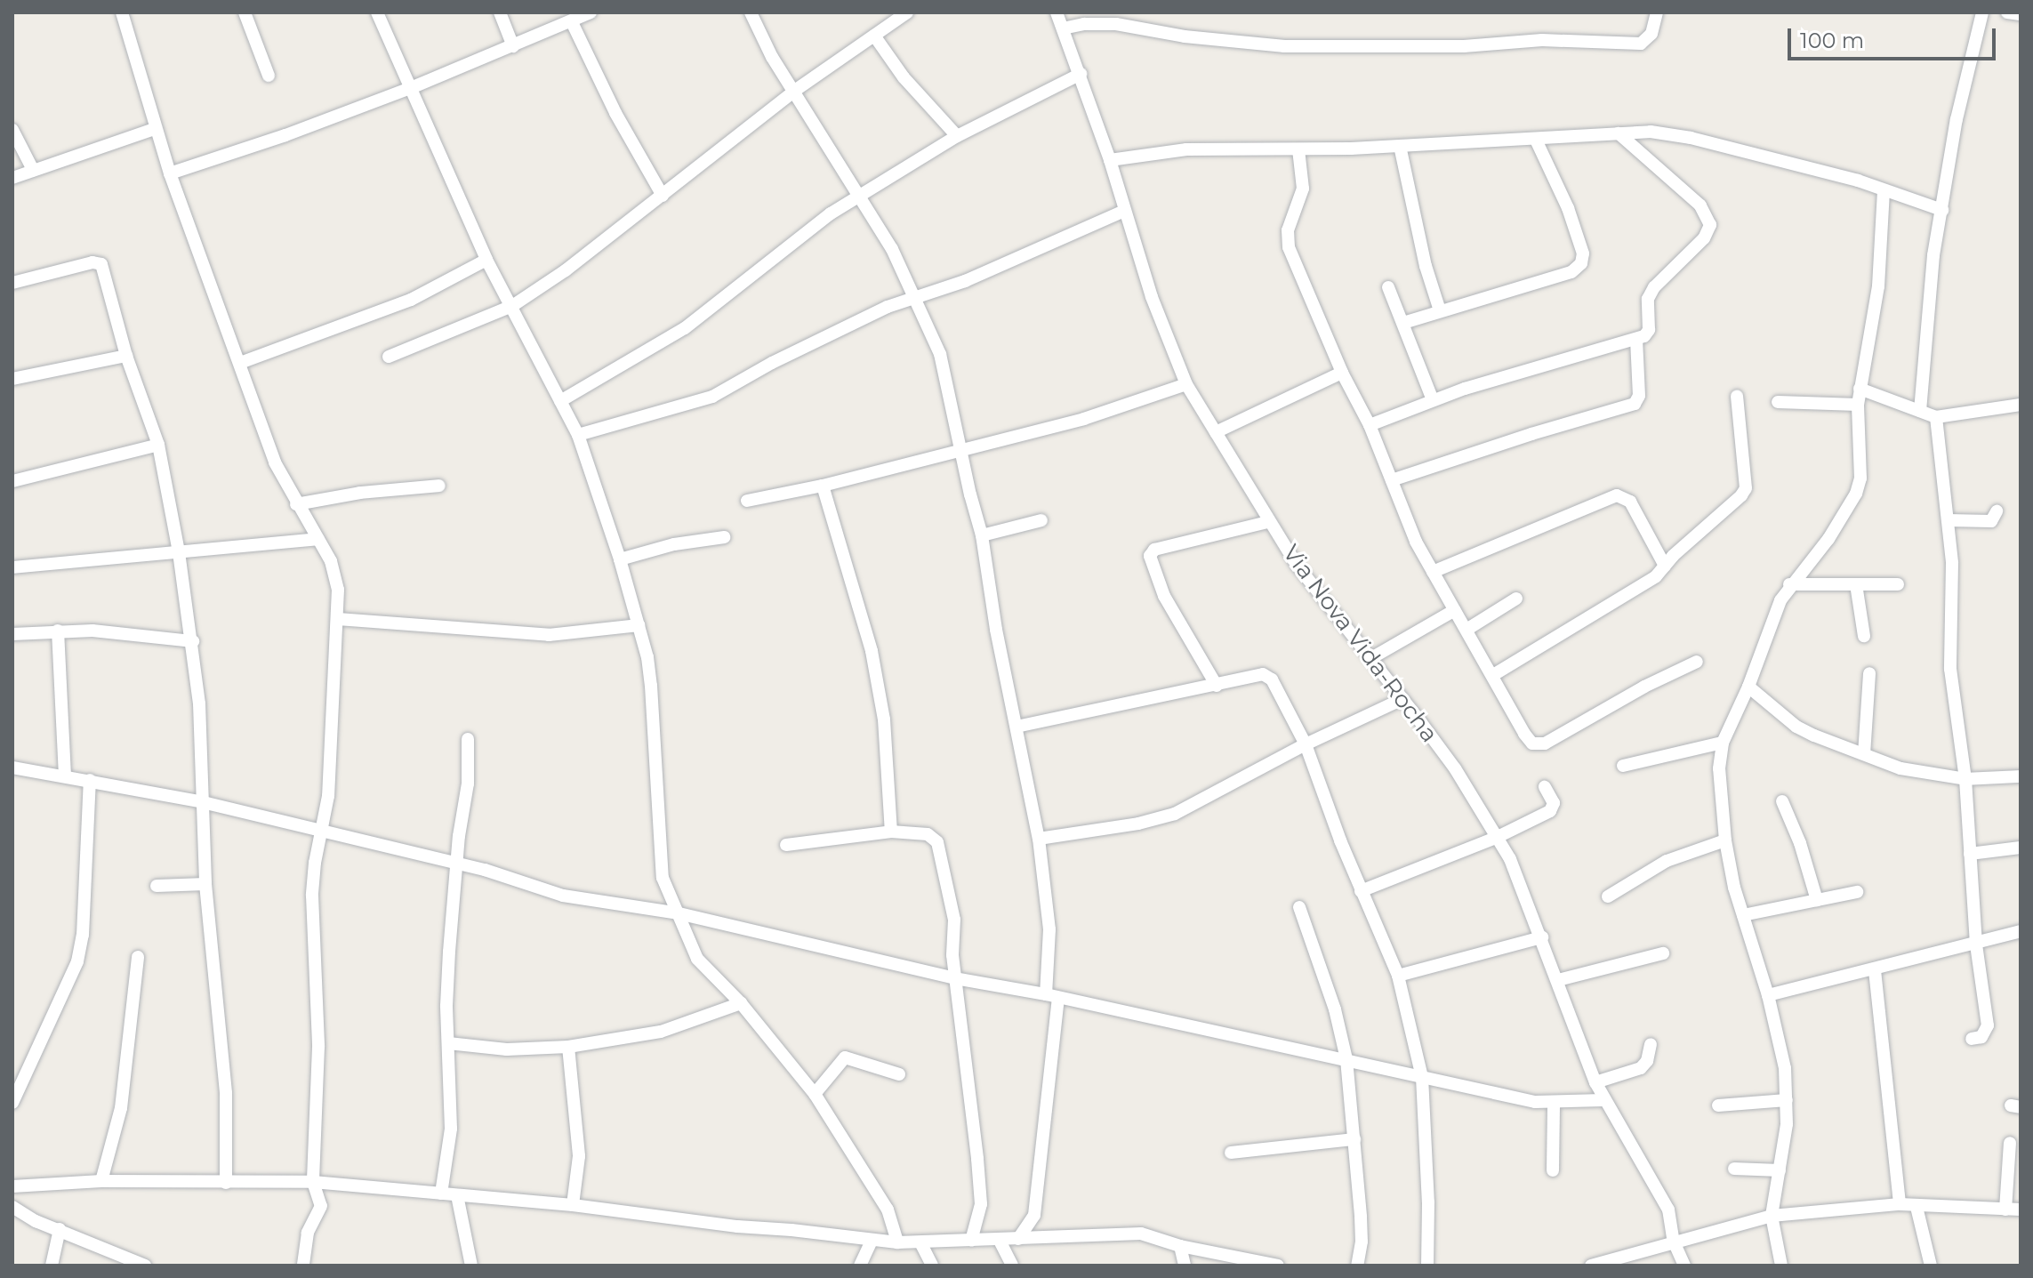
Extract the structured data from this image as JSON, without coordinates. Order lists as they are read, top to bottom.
{
  "streets": {
    "street": ["Via Nova Vida-Rocha"]
  },
  "scale_bar": "100 m"
}
